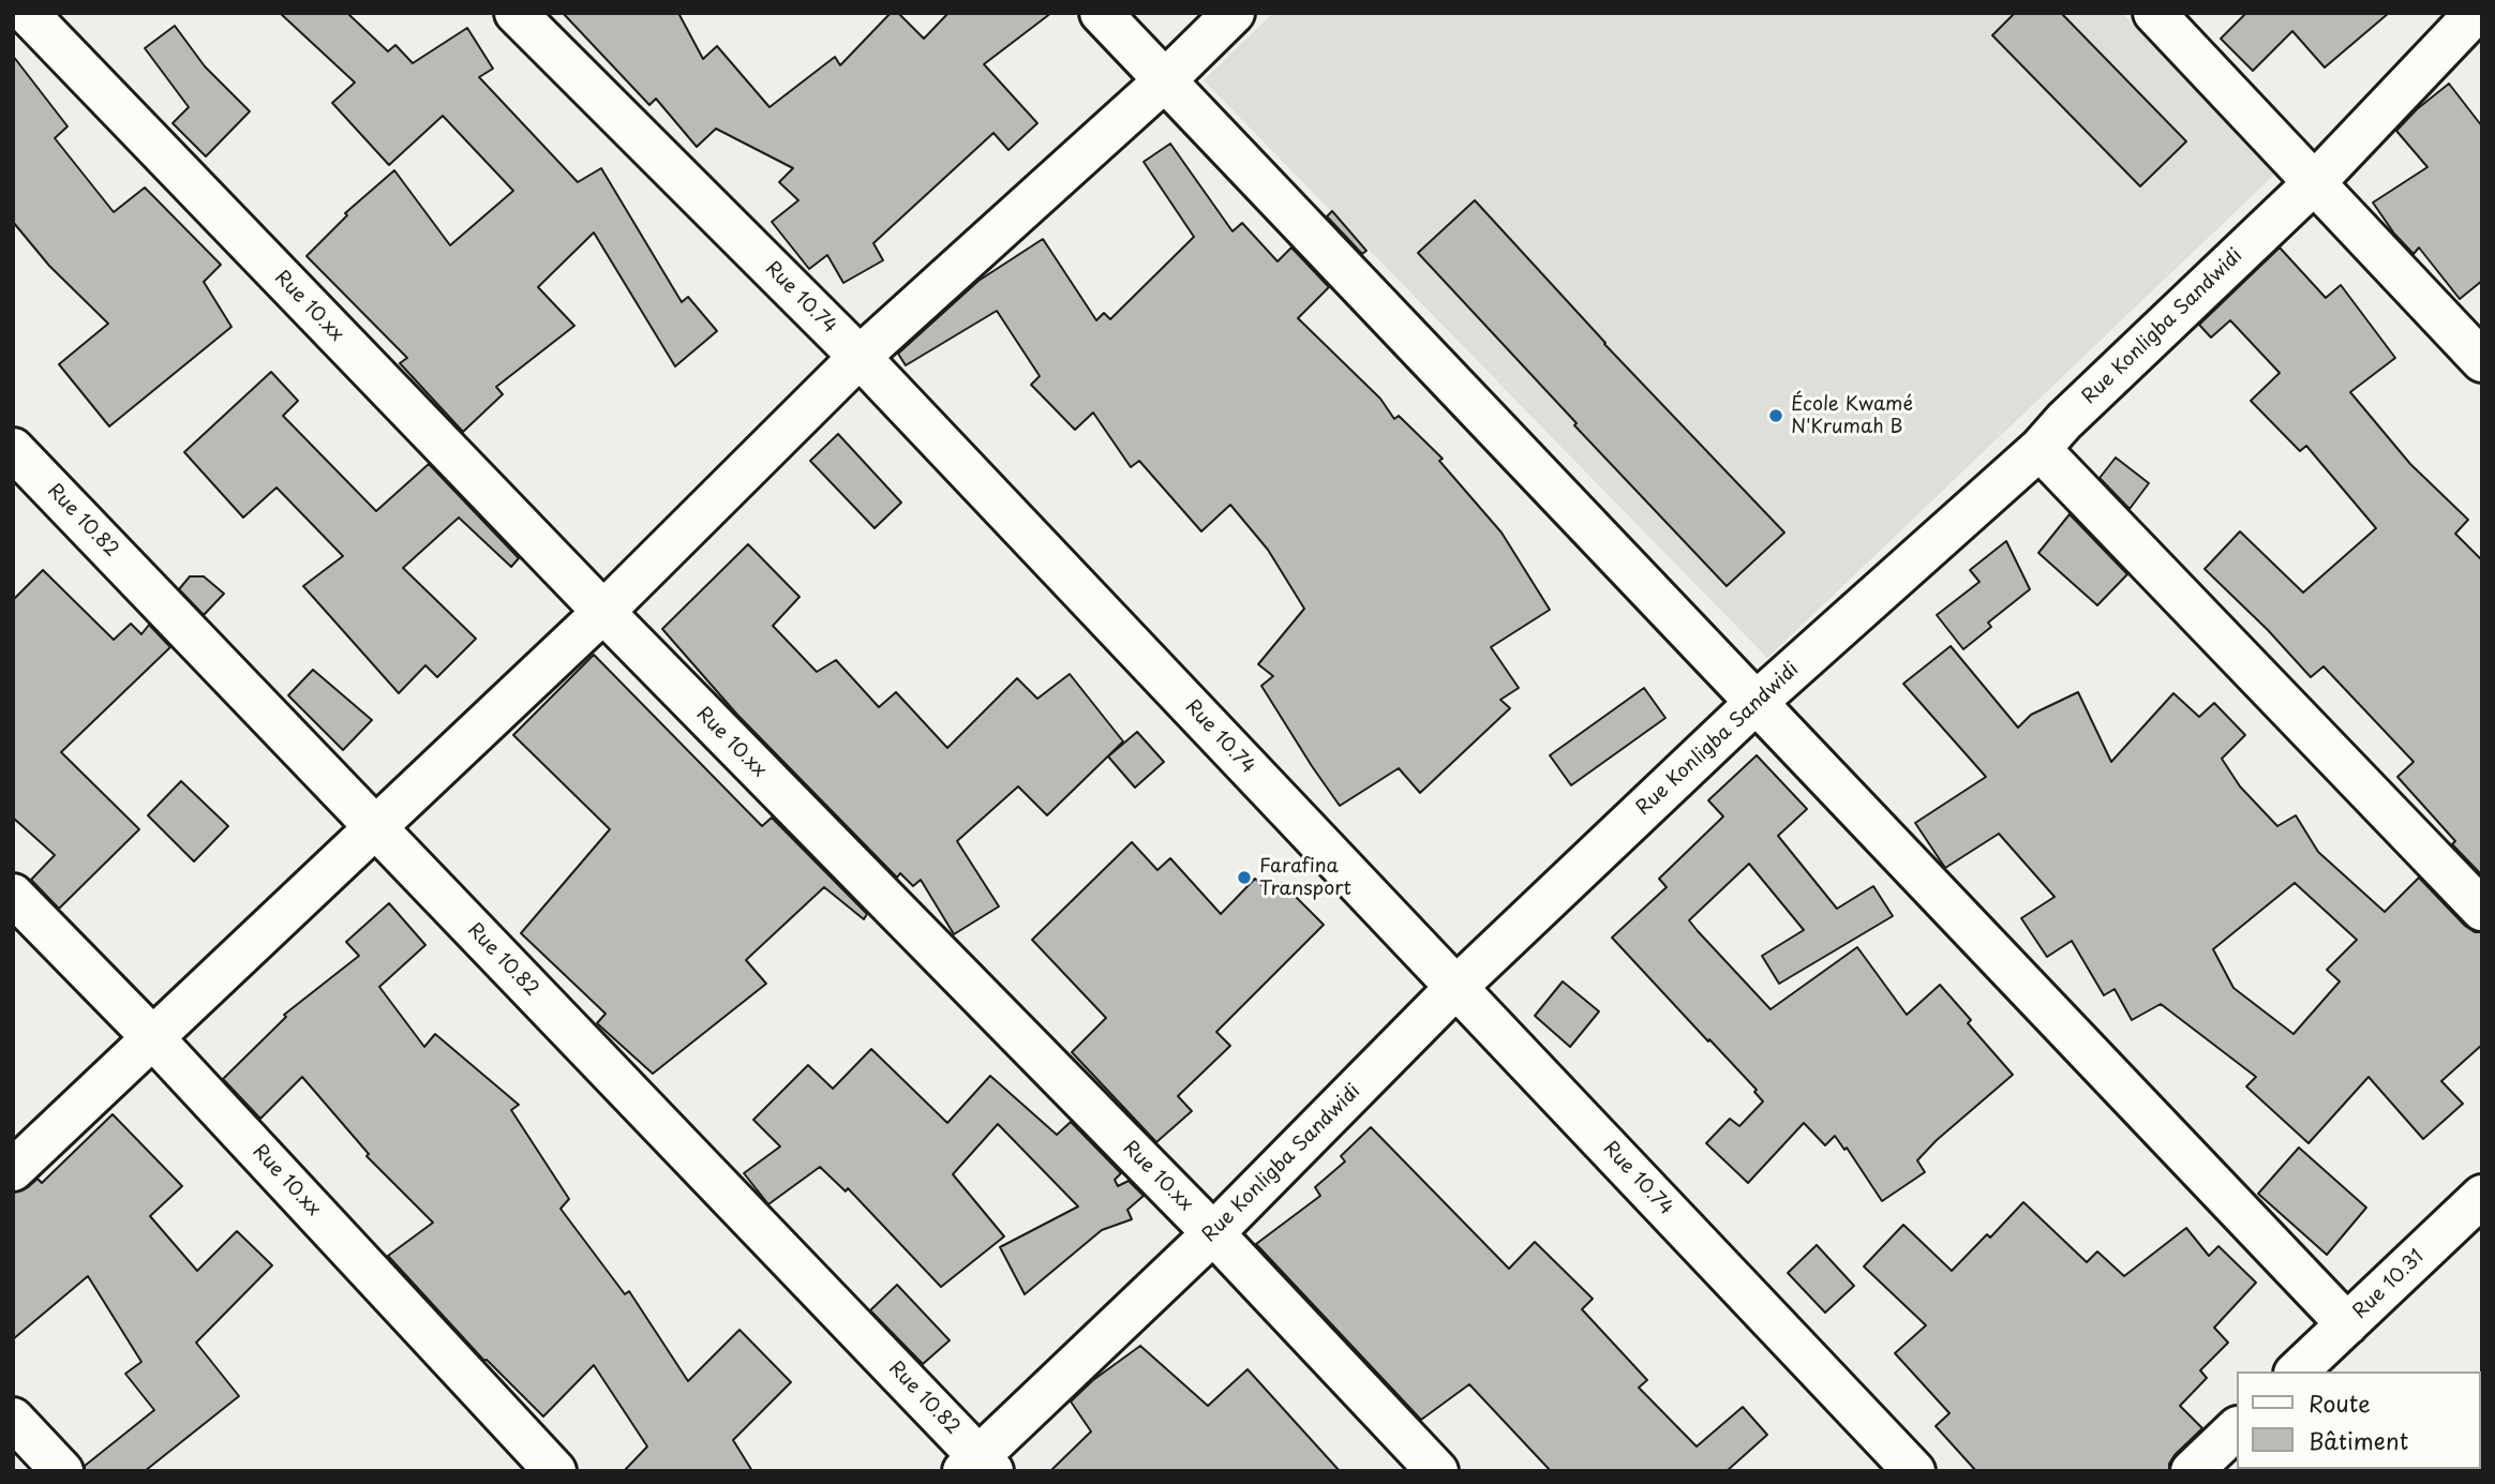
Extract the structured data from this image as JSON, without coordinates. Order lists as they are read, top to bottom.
{
  "streets": {
    "street": [
      "Rue 10.74",
      "Rue 10.xx",
      "Rue Konligba Sandwidi",
      "Rue 10.82",
      "Rue 10.31"
    ]
  },
  "crossings": [
    ["Rue 10.74", "Rue Konligba Sandwidi"],
    ["Rue 10.xx", "Rue Konligba Sandwidi"],
    ["Rue Konligba Sandwidi", "Rue 10.82"]
  ],
  "places": ["École Kwamé N'Krumah B", "Farafina Transport"],
  "legend": ["Route", "Bâtiment"]
}
